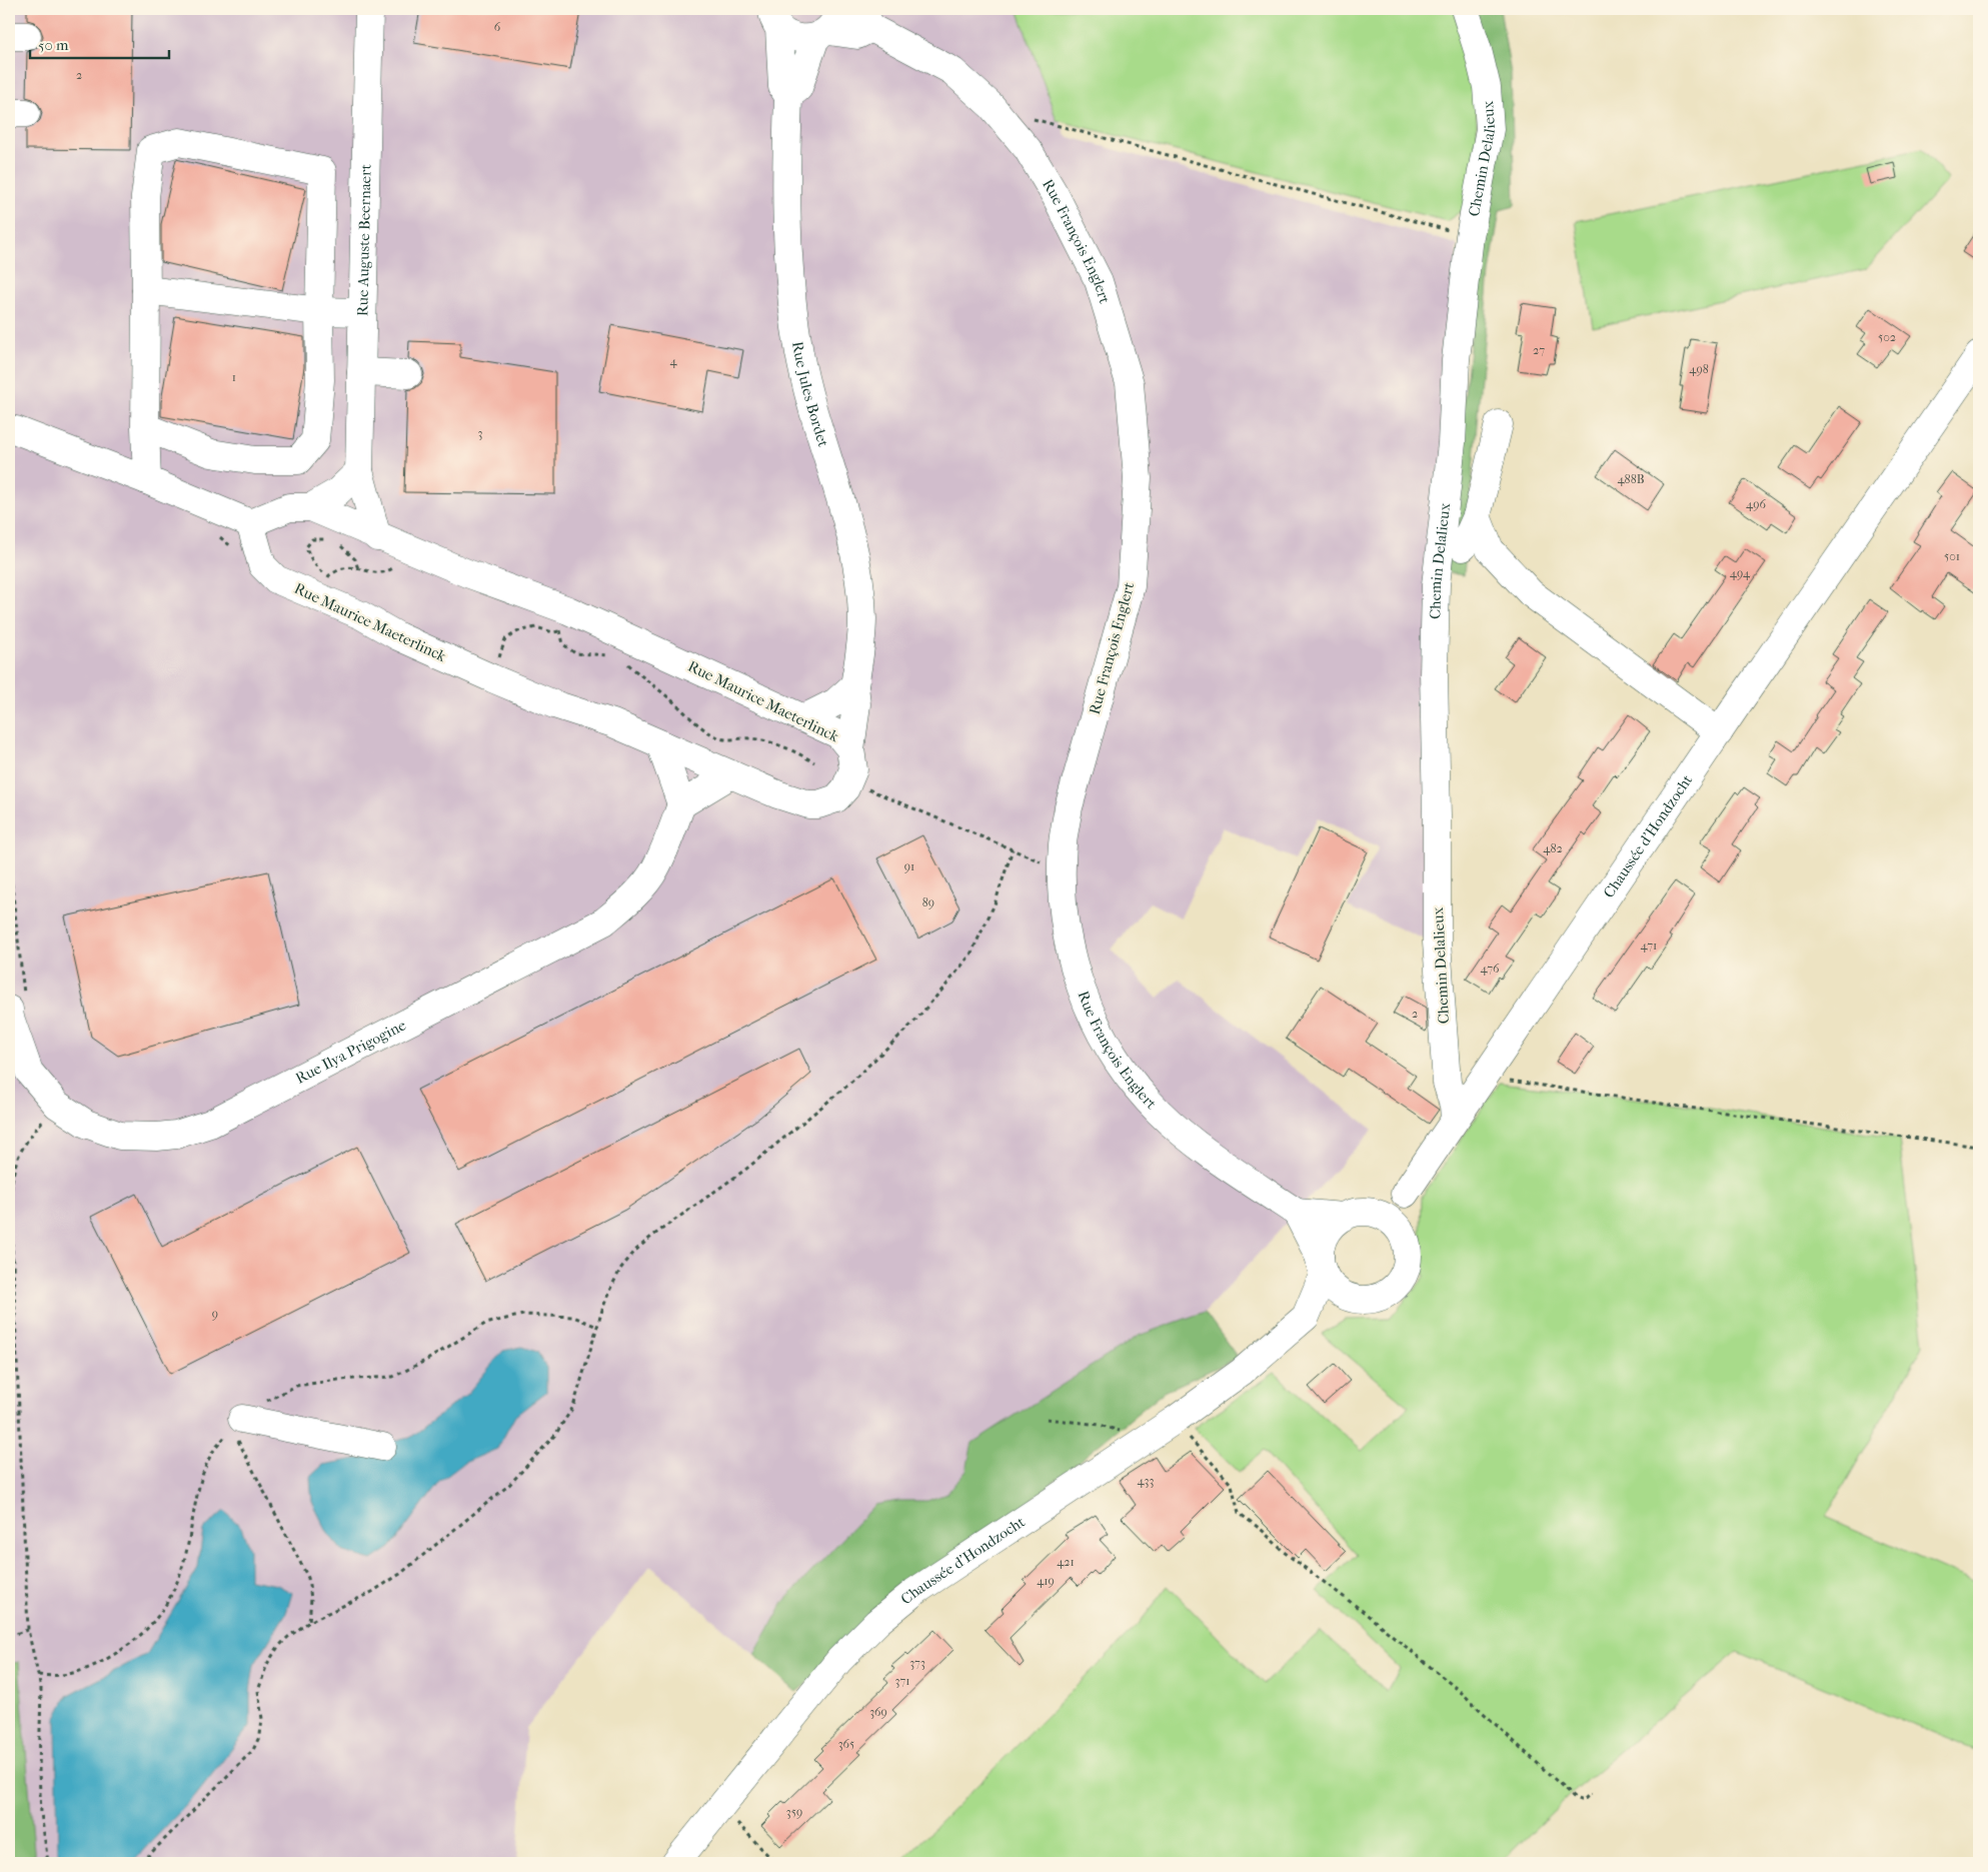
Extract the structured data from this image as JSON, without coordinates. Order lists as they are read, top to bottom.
{
  "streets": {
    "street": [
      "Chemin Delalieux",
      "Rue Auguste Beernaert",
      "Rue François Englert",
      "Rue Jules Bordet",
      "Rue Maurice Maeterlinck",
      "Chaussée d'Hondzocht",
      "Rue Ilya Prigogine"
    ]
  },
  "crossings": [
    ["Chemin Delalieux", "Chaussée d'Hondzocht"],
    ["Rue Auguste Beernaert", "Rue Maurice Maeterlinck"],
    ["Rue Jules Bordet", "Rue Maurice Maeterlinck"]
  ],
  "house_numbers": [
    "6",
    "2",
    "502",
    "27",
    "4",
    "498",
    "1",
    "3",
    "488B",
    "496",
    "501",
    "494",
    "482",
    "91",
    "89",
    "471",
    "476",
    "2",
    "9",
    "433",
    "421",
    "419",
    "373",
    "371",
    "369",
    "365",
    "359"
  ],
  "scale_bar": "50 m"
}
